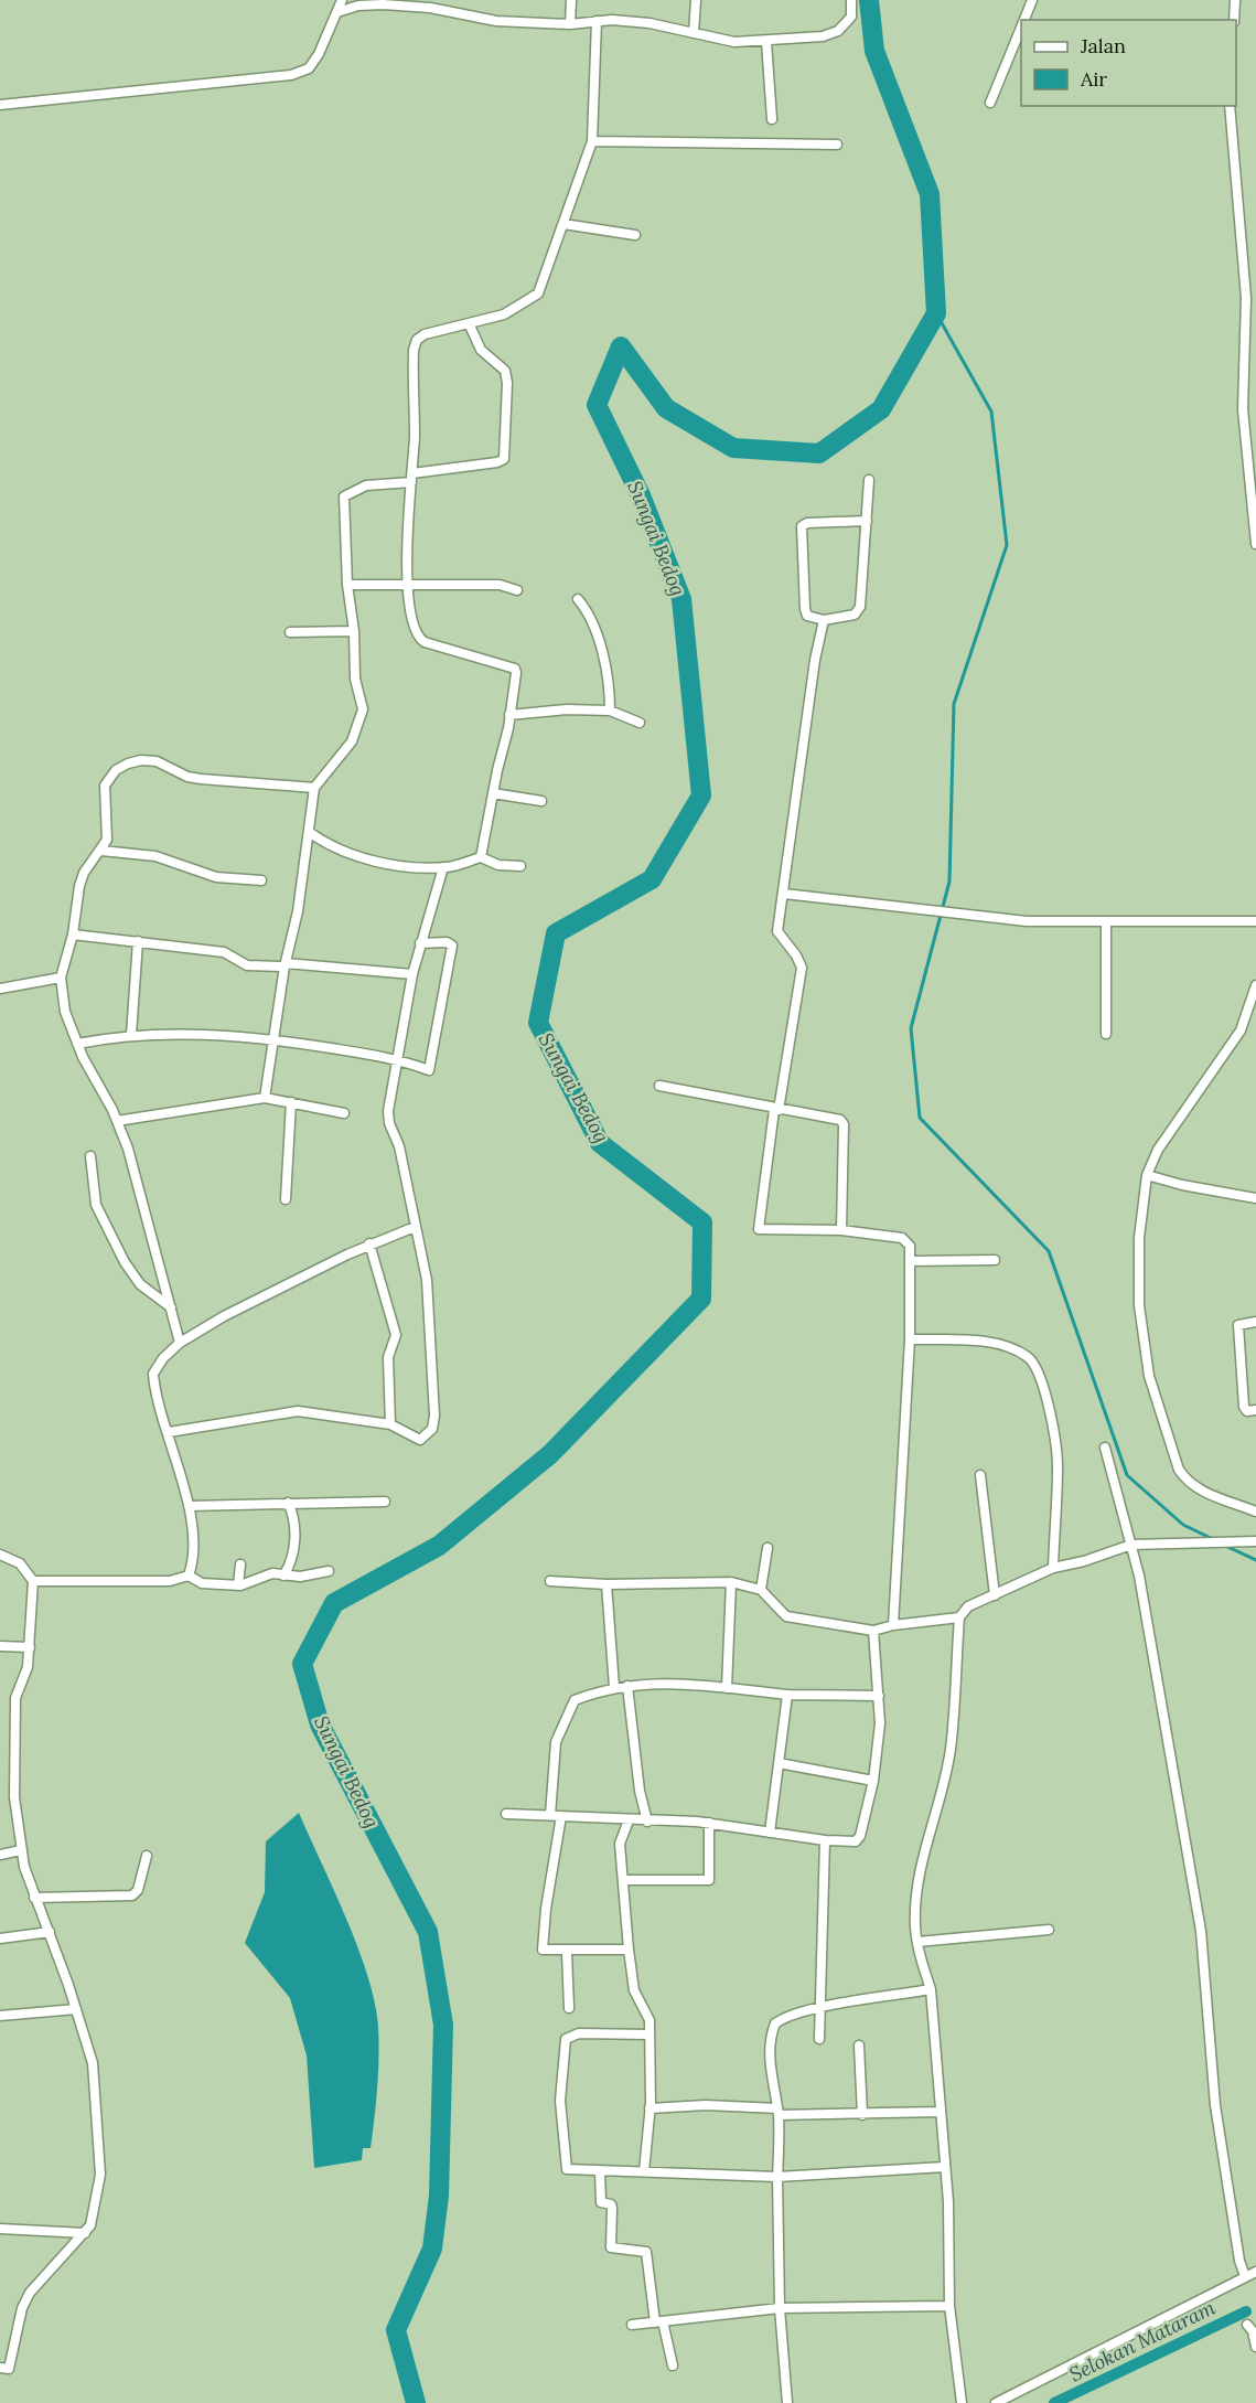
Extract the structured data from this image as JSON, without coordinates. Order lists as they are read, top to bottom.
{
  "water": ["Sungai Bedog", "Selokan Mataram"],
  "legend": ["Jalan", "Air"]
}
